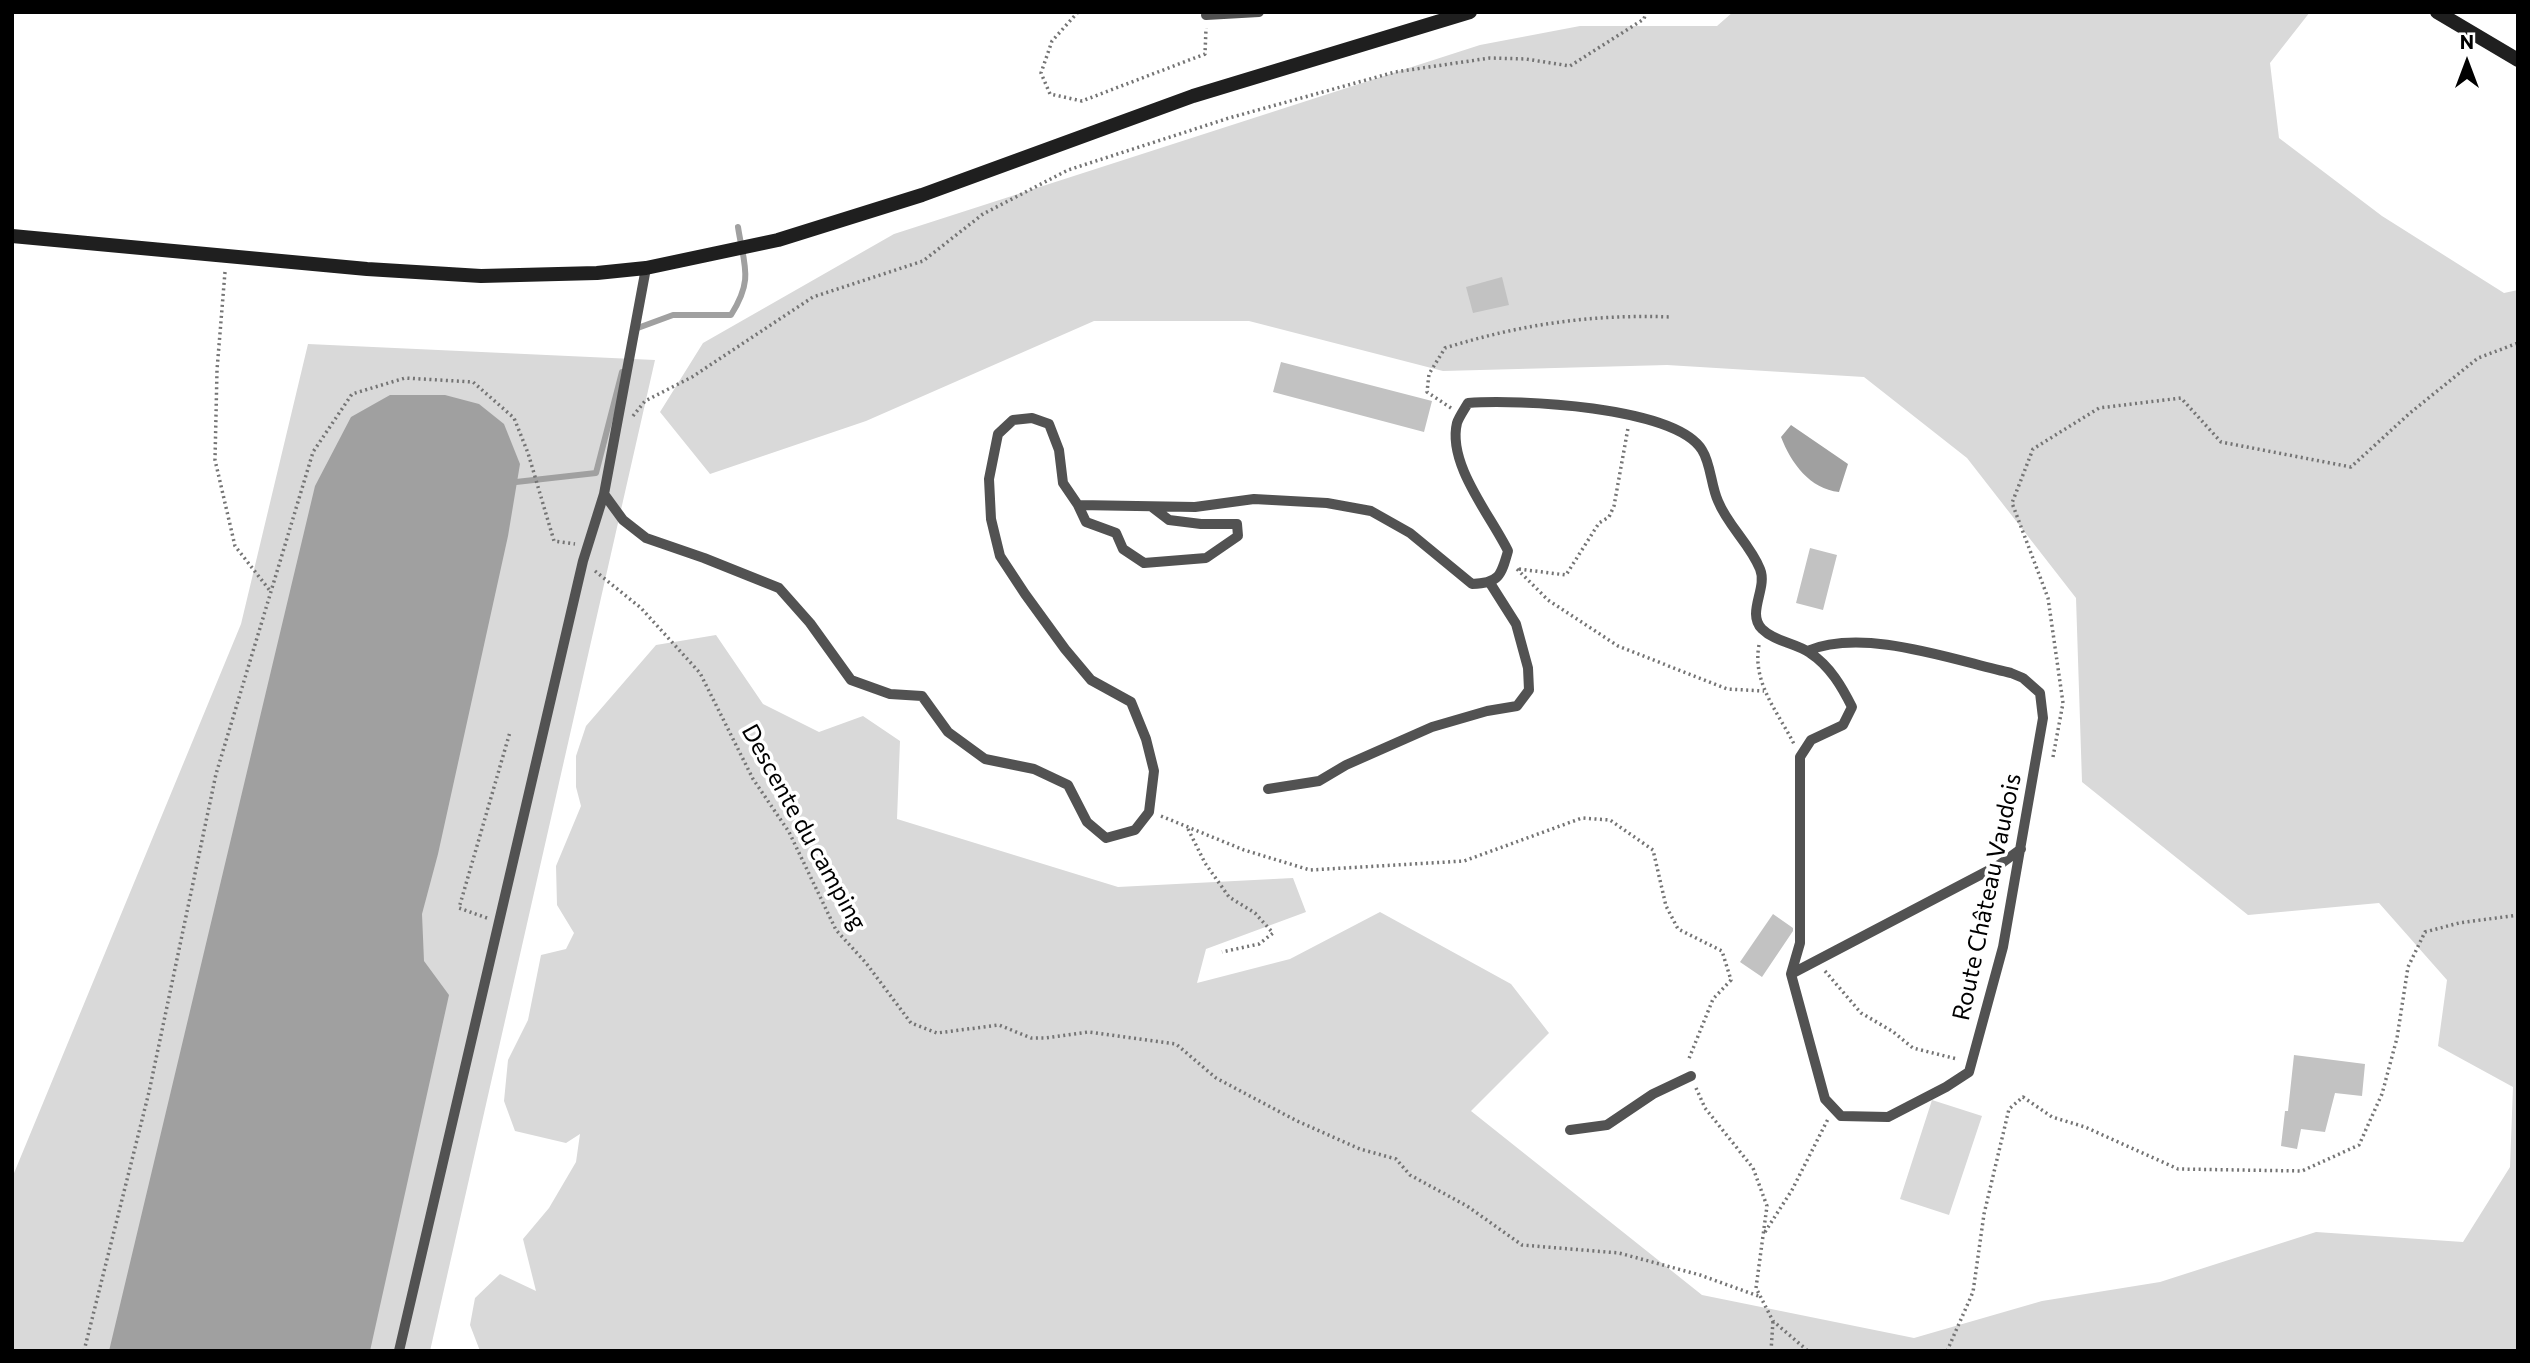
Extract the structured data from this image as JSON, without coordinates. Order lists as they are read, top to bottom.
{
  "streets": {
    "lane": ["Route Château Vaudois"],
    "path": ["Descente du camping"]
  },
  "north": "top"
}
